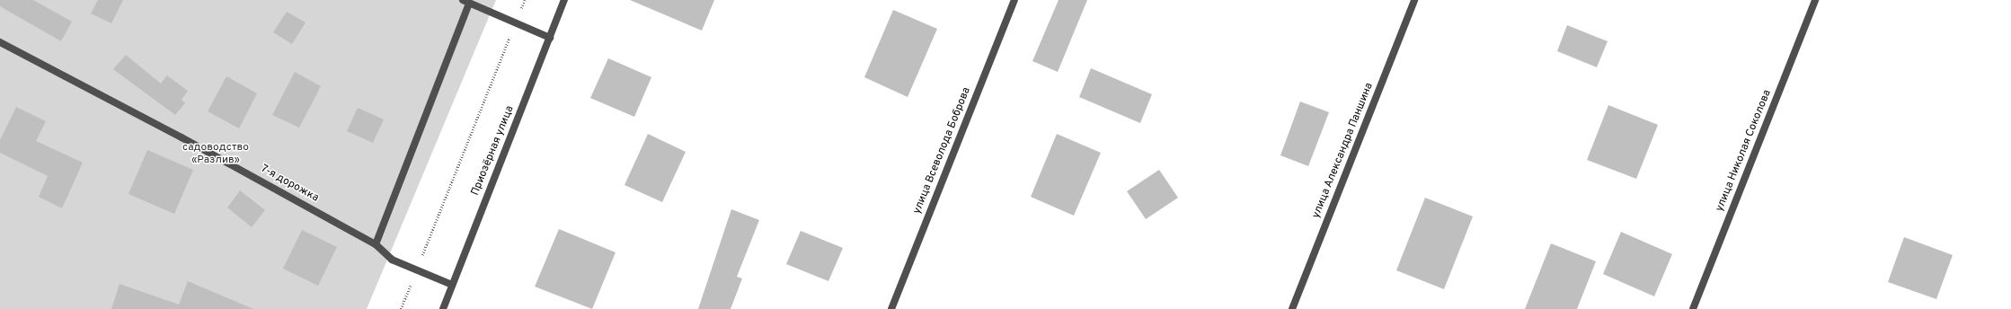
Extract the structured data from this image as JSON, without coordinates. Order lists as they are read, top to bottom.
{
  "streets": {
    "street": [
      "Приозёрная улица",
      "улица Всеволода Боброва",
      "улица Александра Паншина",
      "улица Николая Соколова",
      "7-я дорожка"
    ]
  },
  "crossings": [
    ["Приозёрная улица", "7-я дорожка"]
  ],
  "parks": ["садоводство «Разлив»"]
}
